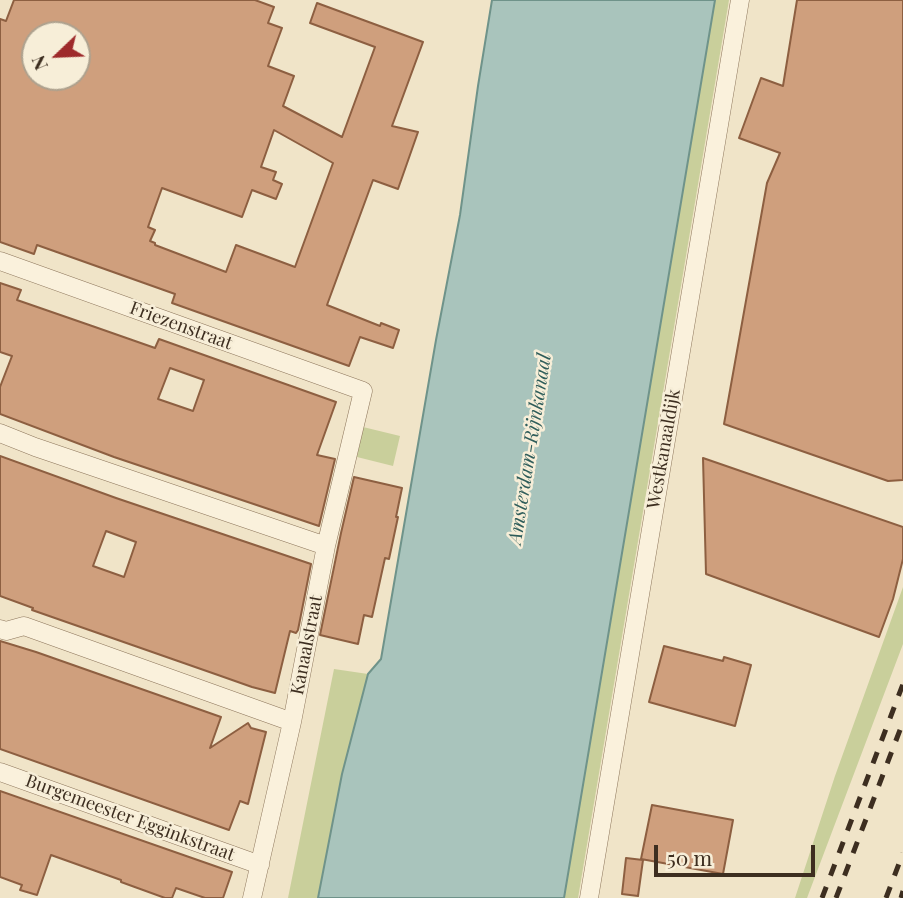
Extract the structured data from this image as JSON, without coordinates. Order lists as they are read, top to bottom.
{
  "streets": {
    "street": [
      "Friezenstraat",
      "Westkanaaldijk",
      "Kanaalstraat",
      "Burgemeester Egginkstraat"
    ]
  },
  "crossings": [
    ["Friezenstraat", "Kanaalstraat"],
    ["Kanaalstraat", "Burgemeester Egginkstraat"]
  ],
  "water": ["Amsterdam-Rijnkanaal"],
  "scale_bar": "50 m",
  "north": "bottom left"
}
